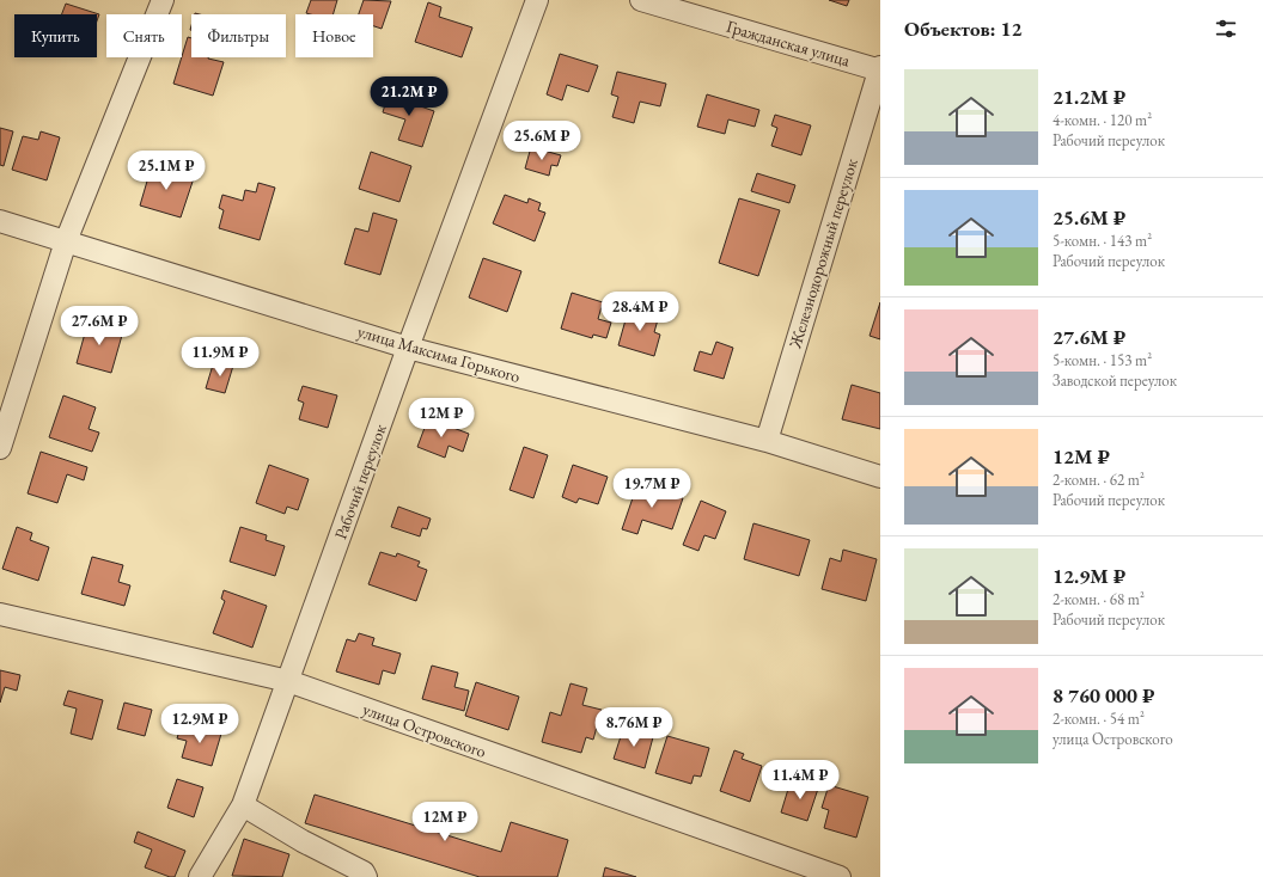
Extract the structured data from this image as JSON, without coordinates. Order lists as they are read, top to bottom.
{
  "streets": {
    "street": [
      "Гражданская улица",
      "Железнодорожный переулок",
      "улица Максима Горького",
      "Рабочий переулок",
      "улица Островского"
    ]
  },
  "crossings": [
    ["Гражданская улица", "Железнодорожный переулок"],
    ["Железнодорожный переулок", "улица Максима Горького"],
    ["улица Максима Горького", "Рабочий переулок"],
    ["Рабочий переулок", "улица Островского"]
  ],
  "page": {
    "heading": "Объектов: 12",
    "chip": [
      "Купить",
      "Снять",
      "Фильтры",
      "Новое"
    ],
    "list": [
      {
        "name": "21.2M ₽",
        "note": "4-комн. · 120 m² · Рабочий переулок"
      },
      {
        "name": "25.6M ₽",
        "note": "5-комн. · 143 m² · Рабочий переулок"
      },
      {
        "name": "27.6M ₽",
        "note": "5-комн. · 153 m² · Заводской переулок"
      },
      {
        "name": "12M ₽",
        "note": "2-комн. · 62 m² · Рабочий переулок"
      },
      {
        "name": "12.9M ₽",
        "note": "2-комн. · 68 m² · Рабочий переулок"
      },
      {
        "name": "8 760 000 ₽",
        "note": "2-комн. · 54 m² · улица Островского"
      }
    ],
    "price": [
      "21.2M ₽",
      "25.6M ₽",
      "25.1M ₽",
      "28.4M ₽",
      "27.6M ₽",
      "11.9M ₽",
      "12M ₽",
      "19.7M ₽",
      "12.9M ₽",
      "8.76M ₽",
      "11.4M ₽",
      "12M ₽"
    ]
  }
}
